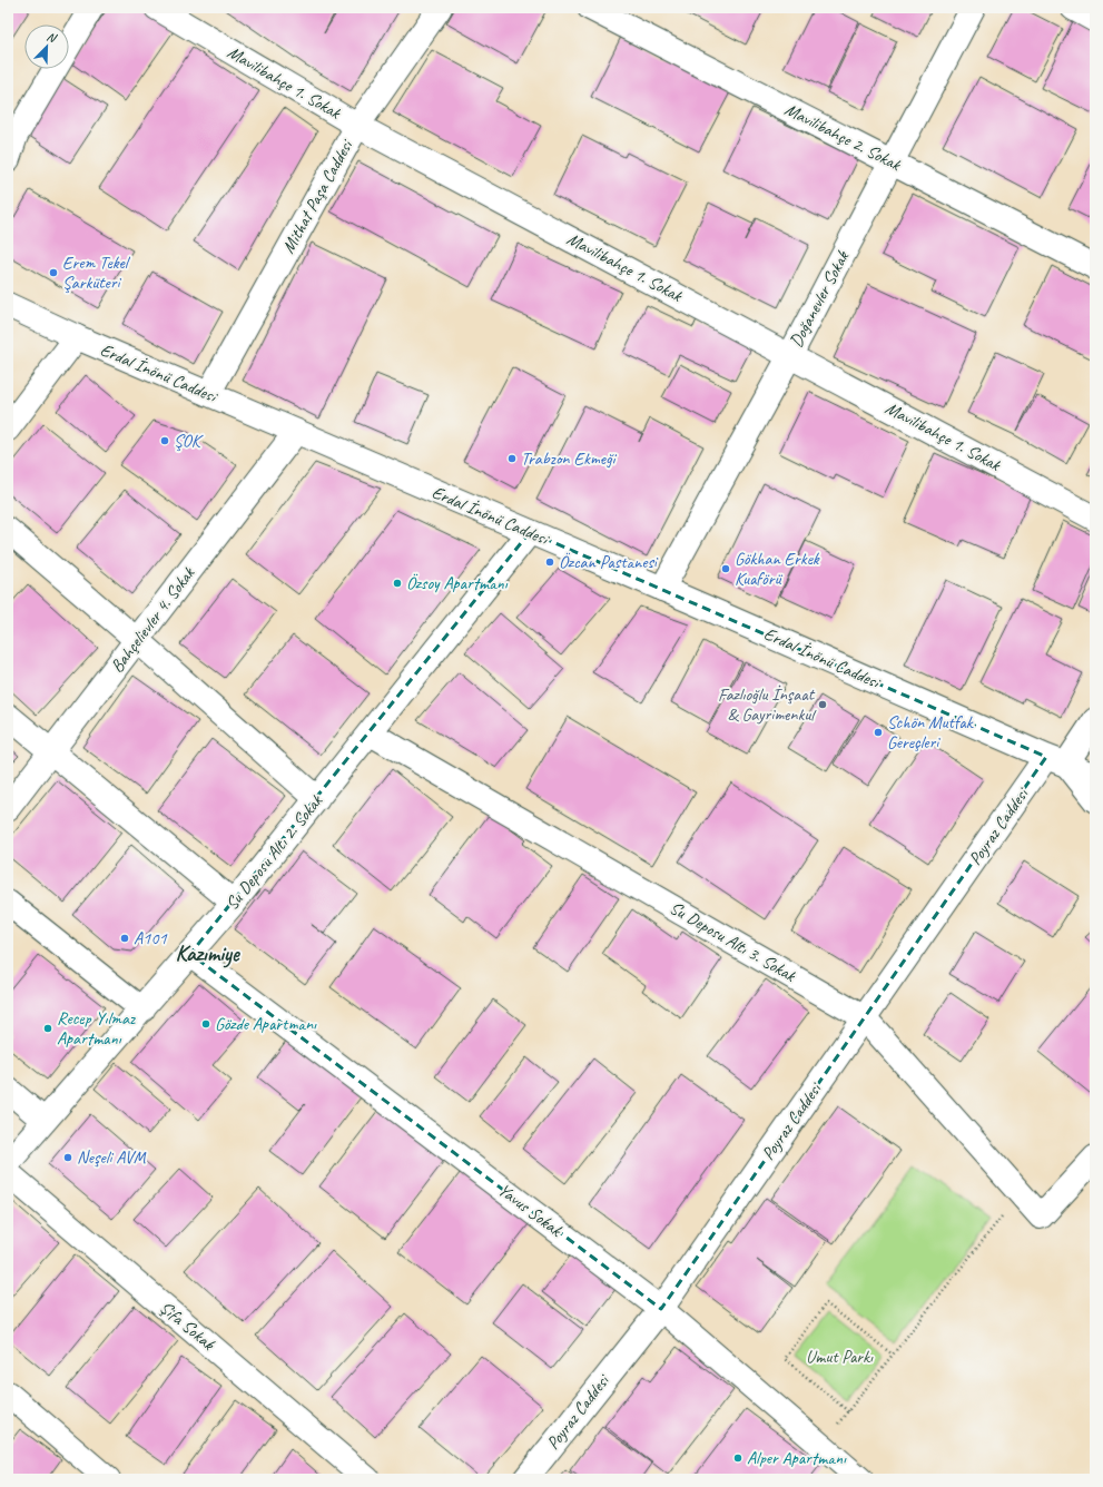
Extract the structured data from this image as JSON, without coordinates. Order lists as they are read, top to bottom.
{
  "streets": {
    "street": [
      "Mavilibahçe 1. Sokak",
      "Mavilibahçe 2. Sokak",
      "Mithat Paşa Caddesi",
      "Doğanevler Sokak",
      "Erdal İnönü Caddesi",
      "Bahçelievler 4. Sokak",
      "Poyraz Caddesi",
      "Su Deposu Altı 2. Sokak",
      "Su Deposu Altı 3. Sokak",
      "Yavus Sokak",
      "Şifa Sokak"
    ]
  },
  "crossings": [
    ["Mavilibahçe 1. Sokak", "Mithat Paşa Caddesi"],
    ["Mavilibahçe 1. Sokak", "Doğanevler Sokak"],
    ["Mavilibahçe 2. Sokak", "Doğanevler Sokak"],
    ["Mithat Paşa Caddesi", "Erdal İnönü Caddesi"],
    ["Doğanevler Sokak", "Erdal İnönü Caddesi"],
    ["Erdal İnönü Caddesi", "Bahçelievler 4. Sokak"],
    ["Erdal İnönü Caddesi", "Poyraz Caddesi"],
    ["Erdal İnönü Caddesi", "Su Deposu Altı 2. Sokak"],
    ["Poyraz Caddesi", "Su Deposu Altı 3. Sokak"],
    ["Poyraz Caddesi", "Yavus Sokak"],
    ["Su Deposu Altı 2. Sokak", "Su Deposu Altı 3. Sokak"],
    ["Su Deposu Altı 2. Sokak", "Yavus Sokak"]
  ],
  "districts": ["Kazımiye"],
  "parks": ["Umut Parkı"],
  "places": [
    "Erem Tekel Şarküteri",
    "ŞOK",
    "Trabzon Ekmeği",
    "Özcan Pastanesi",
    "Gökhan Erkek Kuaförü",
    "Özsoy Apartmanı",
    "Fazlıoğlu İnşaat & Gayrimenkul",
    "Schön Mutfak Gereçleri",
    "A101",
    "Gözde Apartmanı",
    "Recep Yılmaz Apartmanı",
    "Neşeli AVM",
    "Alper Apartmanı"
  ],
  "north": "top right"
}
